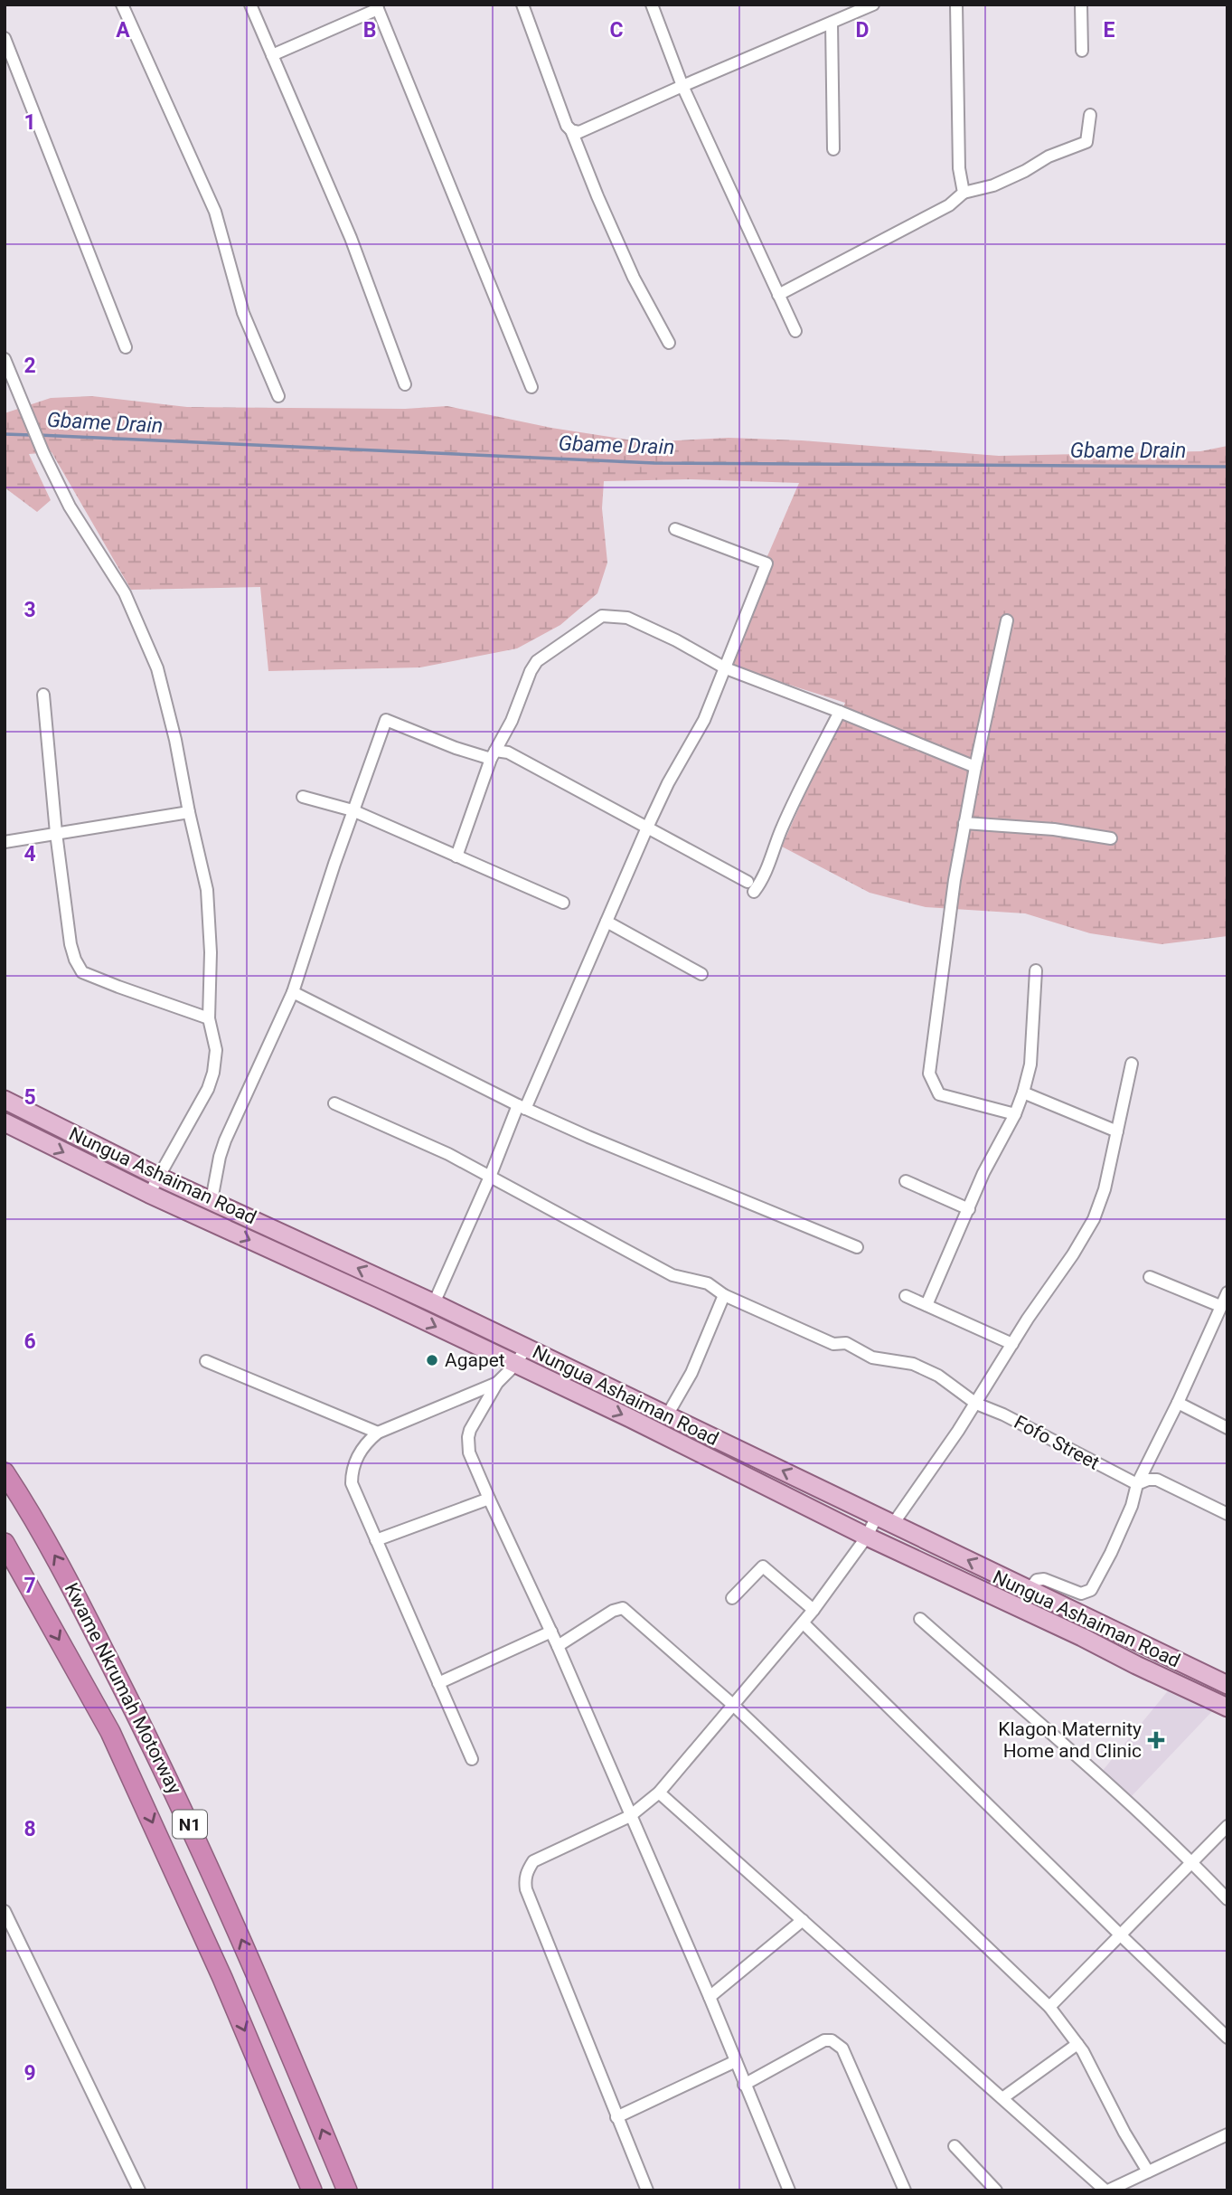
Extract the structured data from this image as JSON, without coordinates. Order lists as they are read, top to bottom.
{
  "streets": {
    "highway": ["Kwame Nkrumah Motorway", "N1"],
    "main road": ["Nungua Ashaiman Road"],
    "street": ["Fofo Street"]
  },
  "water": ["Gbame Drain"],
  "places": {
    "other": ["Agapet"],
    "health": ["Klagon Maternity Home and Clinic"]
  },
  "grid": {
    "columns": [
      "A",
      "B",
      "C",
      "D",
      "E"
    ],
    "rows": [
      "1",
      "2",
      "3",
      "4",
      "5",
      "6",
      "7",
      "8",
      "9"
    ]
  }
}
